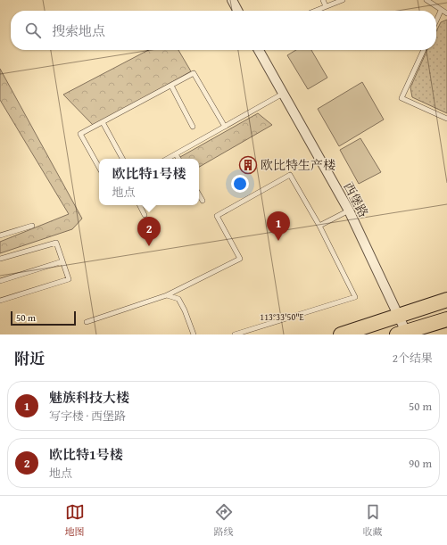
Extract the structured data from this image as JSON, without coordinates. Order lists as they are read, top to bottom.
{
  "streets": {
    "street": ["西堡路"]
  },
  "places": {
    "building": ["欧比特生产楼"]
  },
  "scale_bar": "50 m",
  "page": {
    "search": "搜索地点",
    "popup": ["欧比特1号楼", "地点"],
    "pins": ["1", "2"],
    "scale": "50 m",
    "heading": ["附近", "2个结果"],
    "list": [
      {
        "mark": "1",
        "name": "魅族科技大楼",
        "note": "写字楼 · 西堡路",
        "value": "50 m"
      },
      {
        "mark": "2",
        "name": "欧比特1号楼",
        "note": "地点",
        "value": "90 m"
      }
    ],
    "nav": ["地图", "路线", "收藏"]
  },
  "coordinates": ["113°33'50\"E"]
}
